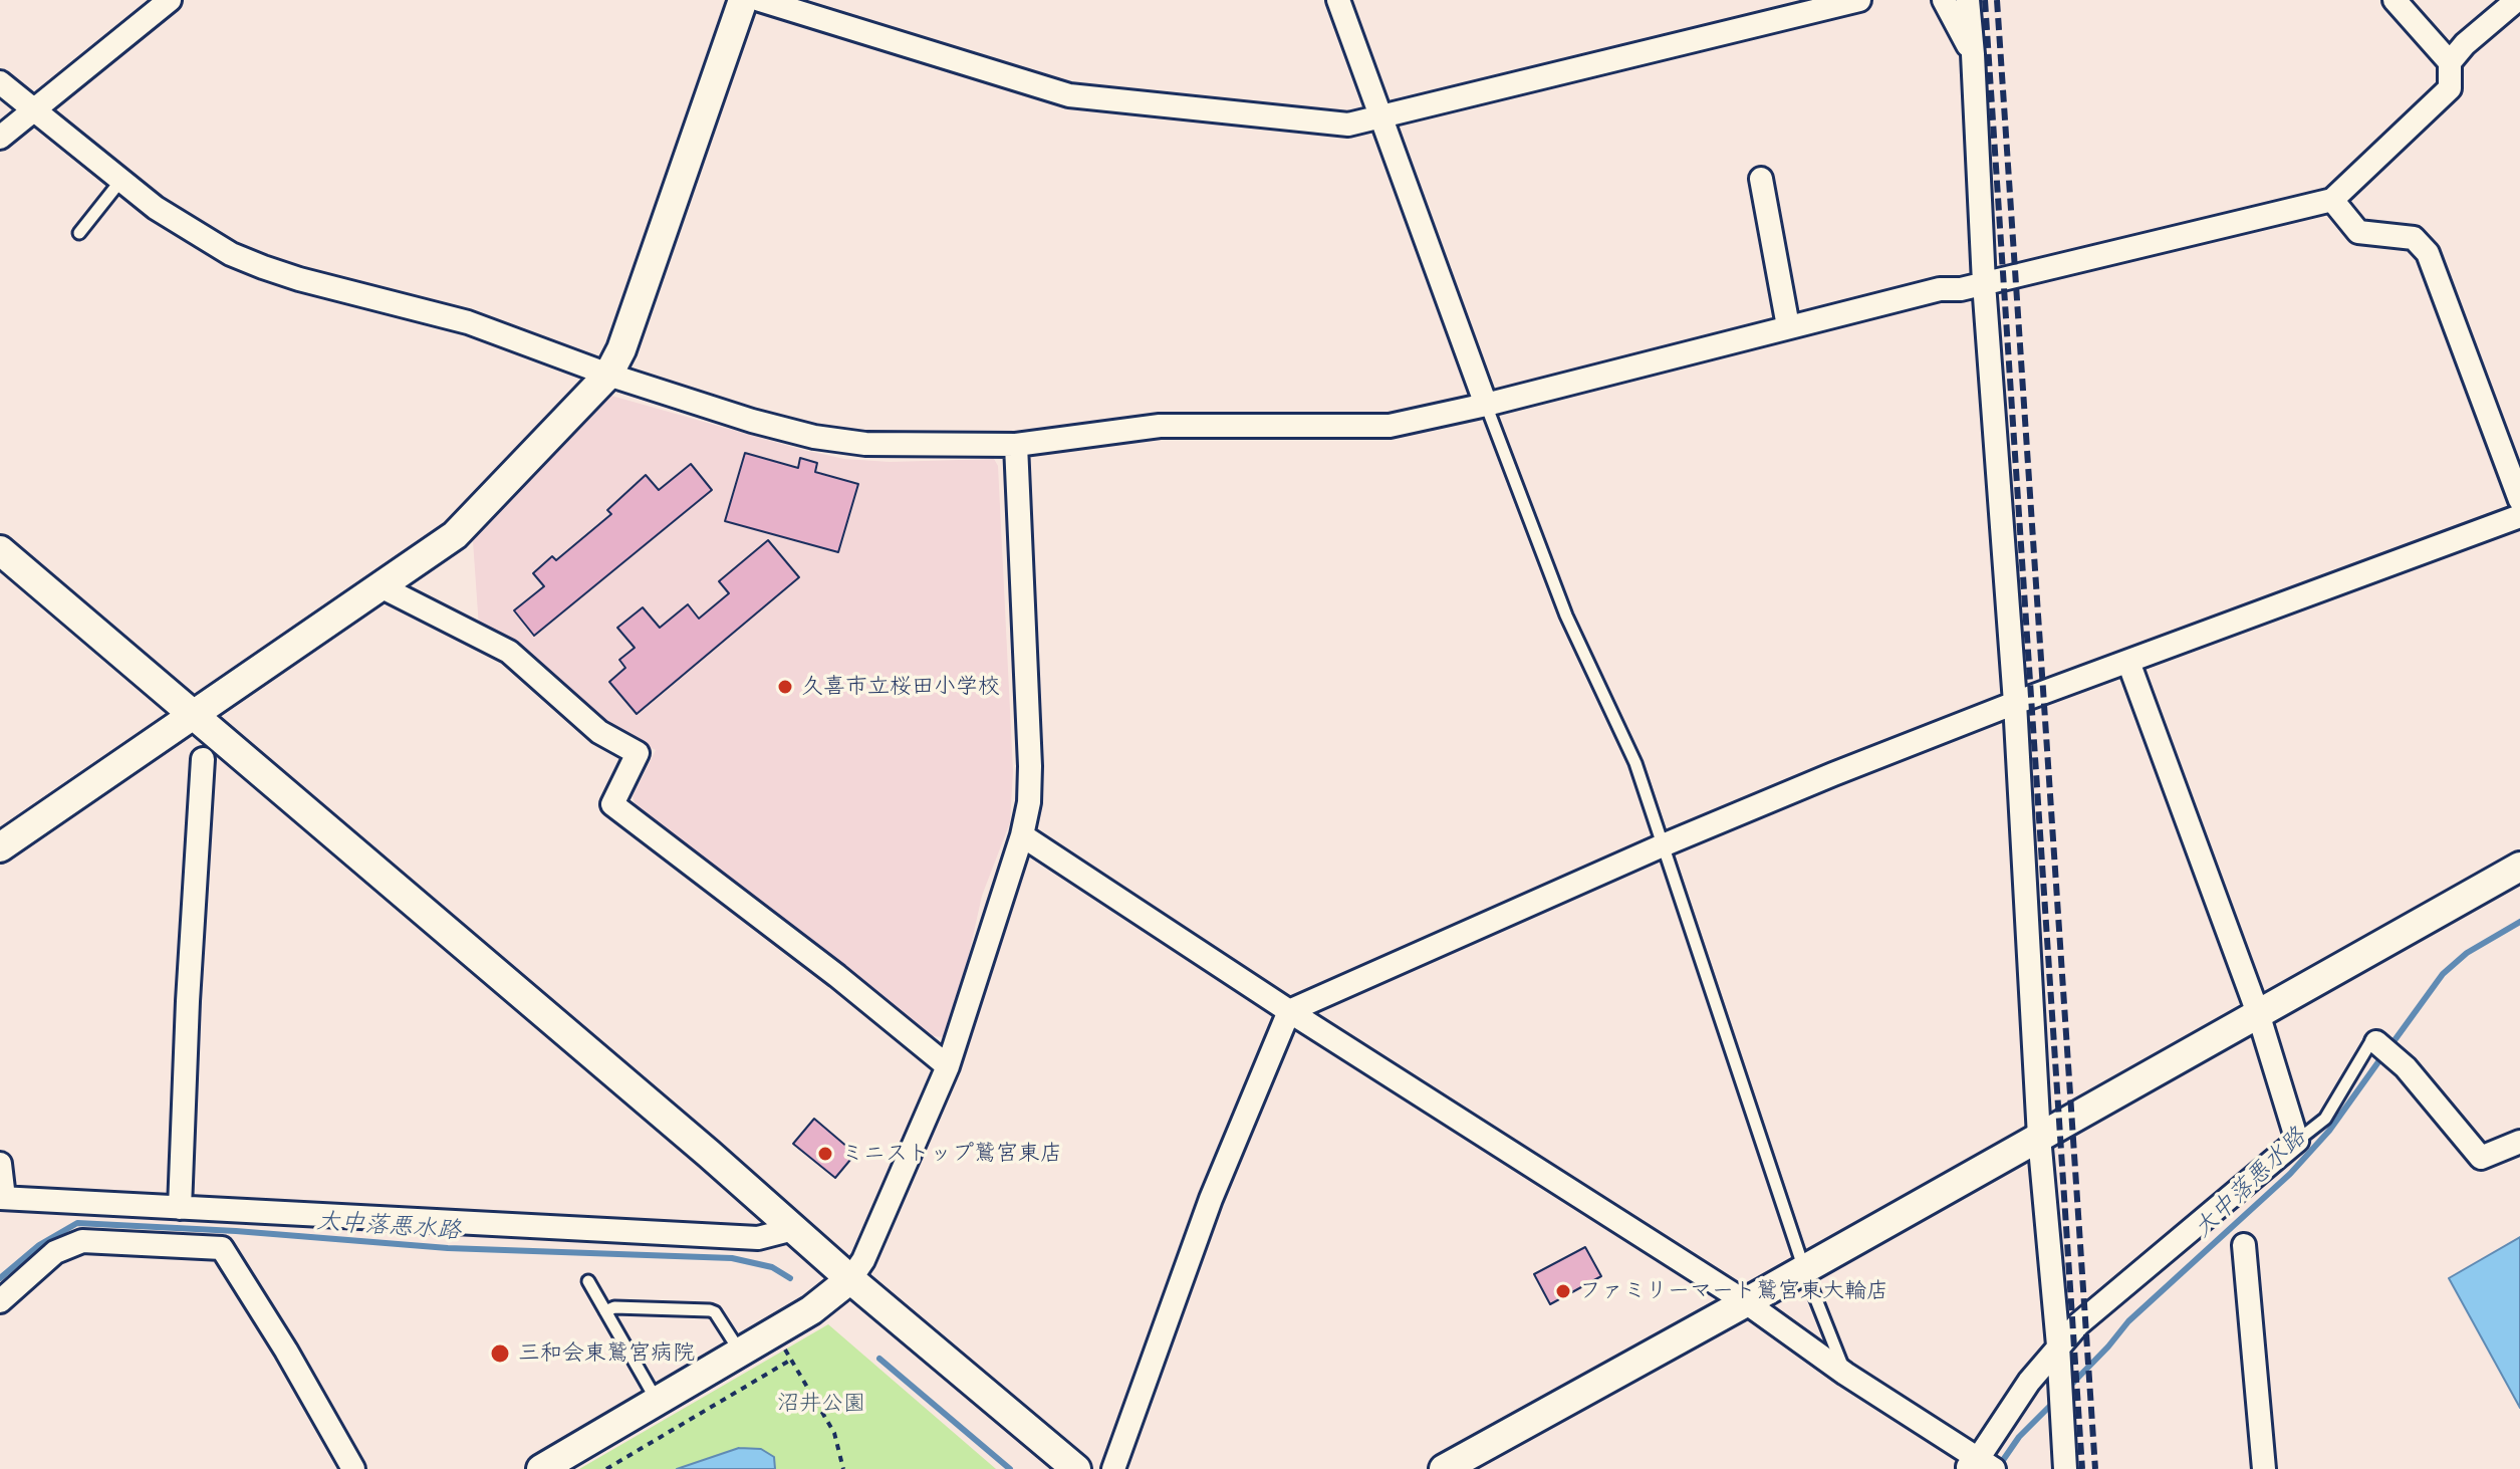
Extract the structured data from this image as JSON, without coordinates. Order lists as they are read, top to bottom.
{
  "water": ["大中落悪水路"],
  "parks": ["沼井公園"],
  "places": [
    "久喜市立桜田小学校",
    "ミニストップ鷲宮東店",
    "ファミリーマート鷲宮東大輪店",
    "三和会東鷲宮病院"
  ]
}
